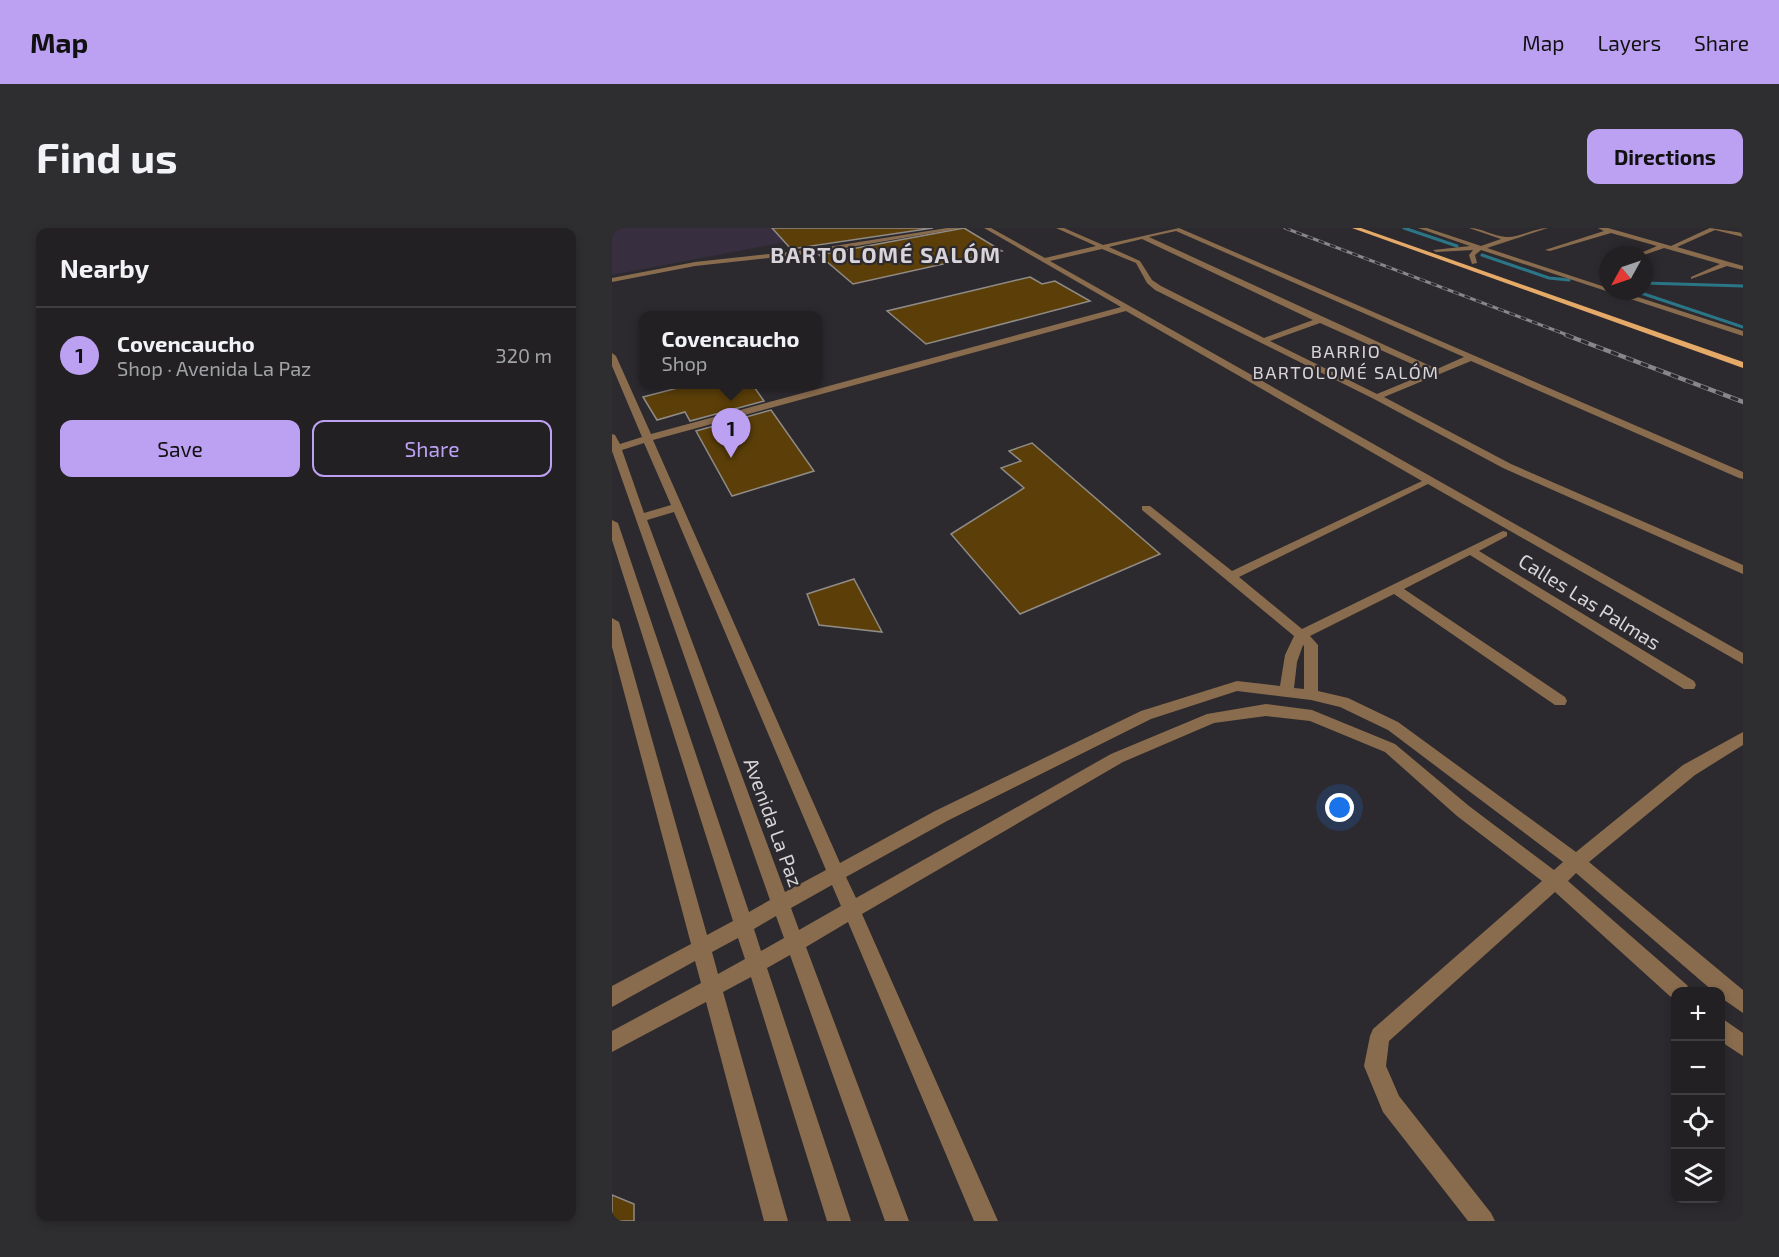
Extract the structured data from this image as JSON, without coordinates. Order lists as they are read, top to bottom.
{
  "streets": {
    "street": ["Calles Las Palmas", "Avenida La Paz"]
  },
  "districts": ["BARTOLOMÉ SALÓM", "BARRIO BARTOLOMÉ SALÓM"],
  "north": "bottom left",
  "page": {
    "header": "Map",
    "nav": ["Map", "Layers", "Share"],
    "buttons": [
      "Directions",
      ["Save", "Share"]
    ],
    "title": "Find us",
    "heading": "Nearby",
    "list": [
      {
        "mark": "1",
        "name": "Covencaucho",
        "note": "Shop · Avenida La Paz",
        "value": "320 m"
      }
    ],
    "popup": ["Covencaucho", "Shop"],
    "pins": "1",
    "map_buttons": ["+", "−"]
  }
}
